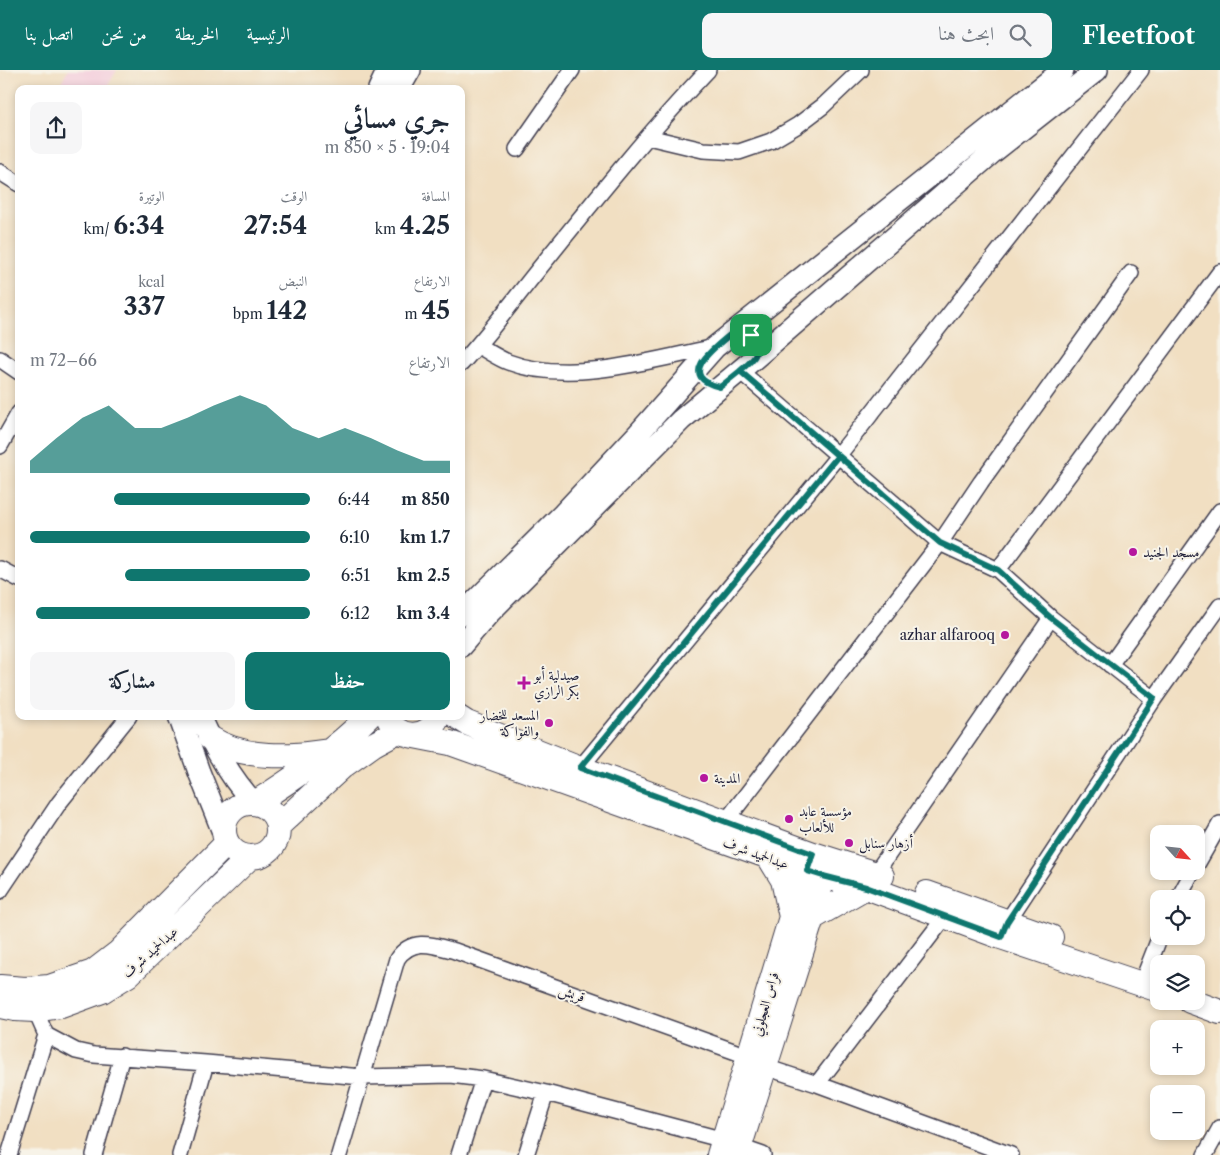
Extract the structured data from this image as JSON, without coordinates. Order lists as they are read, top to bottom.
{
  "streets": {
    "main road": ["عبدالحميد شرف", "فراس العجلوني"],
    "street": ["قريش"]
  },
  "crossings": [
    ["عبدالحميد شرف", "فراس العجلوني"],
    ["قريش", "فراس العجلوني"]
  ],
  "places": {
    "other": [
      "مسجد الجنيد",
      "azhar alfarooq",
      "المسعد للخضار والفواكة",
      "المدينة",
      "مؤسسة عابد للألعاب",
      "أزهار سنابل"
    ],
    "health": ["صيدلية أبو بكر الرازي"]
  },
  "north": "bottom right",
  "page": {
    "header": "Fleetfoot",
    "search": "ابحث هنا",
    "nav": [
      "الرئيسية",
      "الخريطة",
      "من نحن",
      "اتصل بنا"
    ],
    "heading": ["جري مسائي", "19:04 · 5 × 850 m"],
    "stats": [
      ["المسافة", "4.25 km"],
      ["الوقت", "27:54"],
      ["الوتيرة", "6:34 /km"],
      ["الارتفاع", "45 m"],
      ["النبض", "142 bpm"],
      ["kcal", "337"]
    ],
    "chart": ["الارتفاع", "66–72 m"],
    "list": [
      {
        "name": "850 m",
        "note": "6:44"
      },
      {
        "name": "1.7 km",
        "note": "6:10"
      },
      {
        "name": "2.5 km",
        "note": "6:51"
      },
      {
        "name": "3.4 km",
        "note": "6:12"
      }
    ],
    "buttons": ["حفظ", "مشاركة"],
    "map_buttons": ["+", "−"]
  }
}
